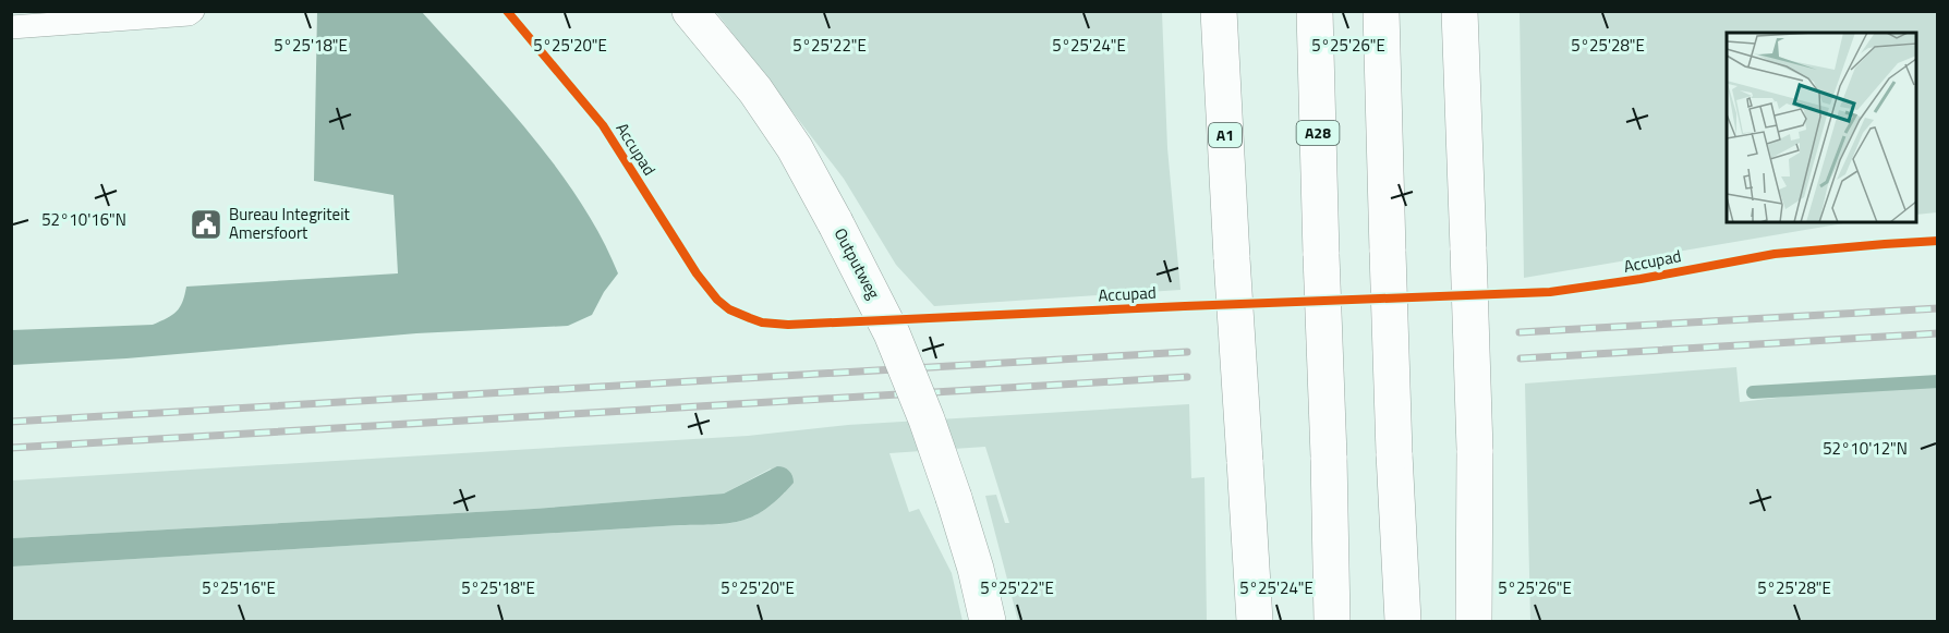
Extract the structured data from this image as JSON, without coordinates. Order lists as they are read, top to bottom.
{
  "streets": {
    "main road": ["A28", "A1", "Outputweg"],
    "cycle path": ["Accupad"]
  },
  "places": {
    "public building": ["Bureau Integriteit Amersfoort"]
  },
  "coordinates": [
    "5°25'18\"E",
    "5°25'20\"E",
    "5°25'22\"E",
    "5°25'24\"E",
    "5°25'26\"E",
    "5°25'28\"E",
    "52°10'16\"N",
    "52°10'12\"N",
    "5°25'16\"E"
  ]
}
